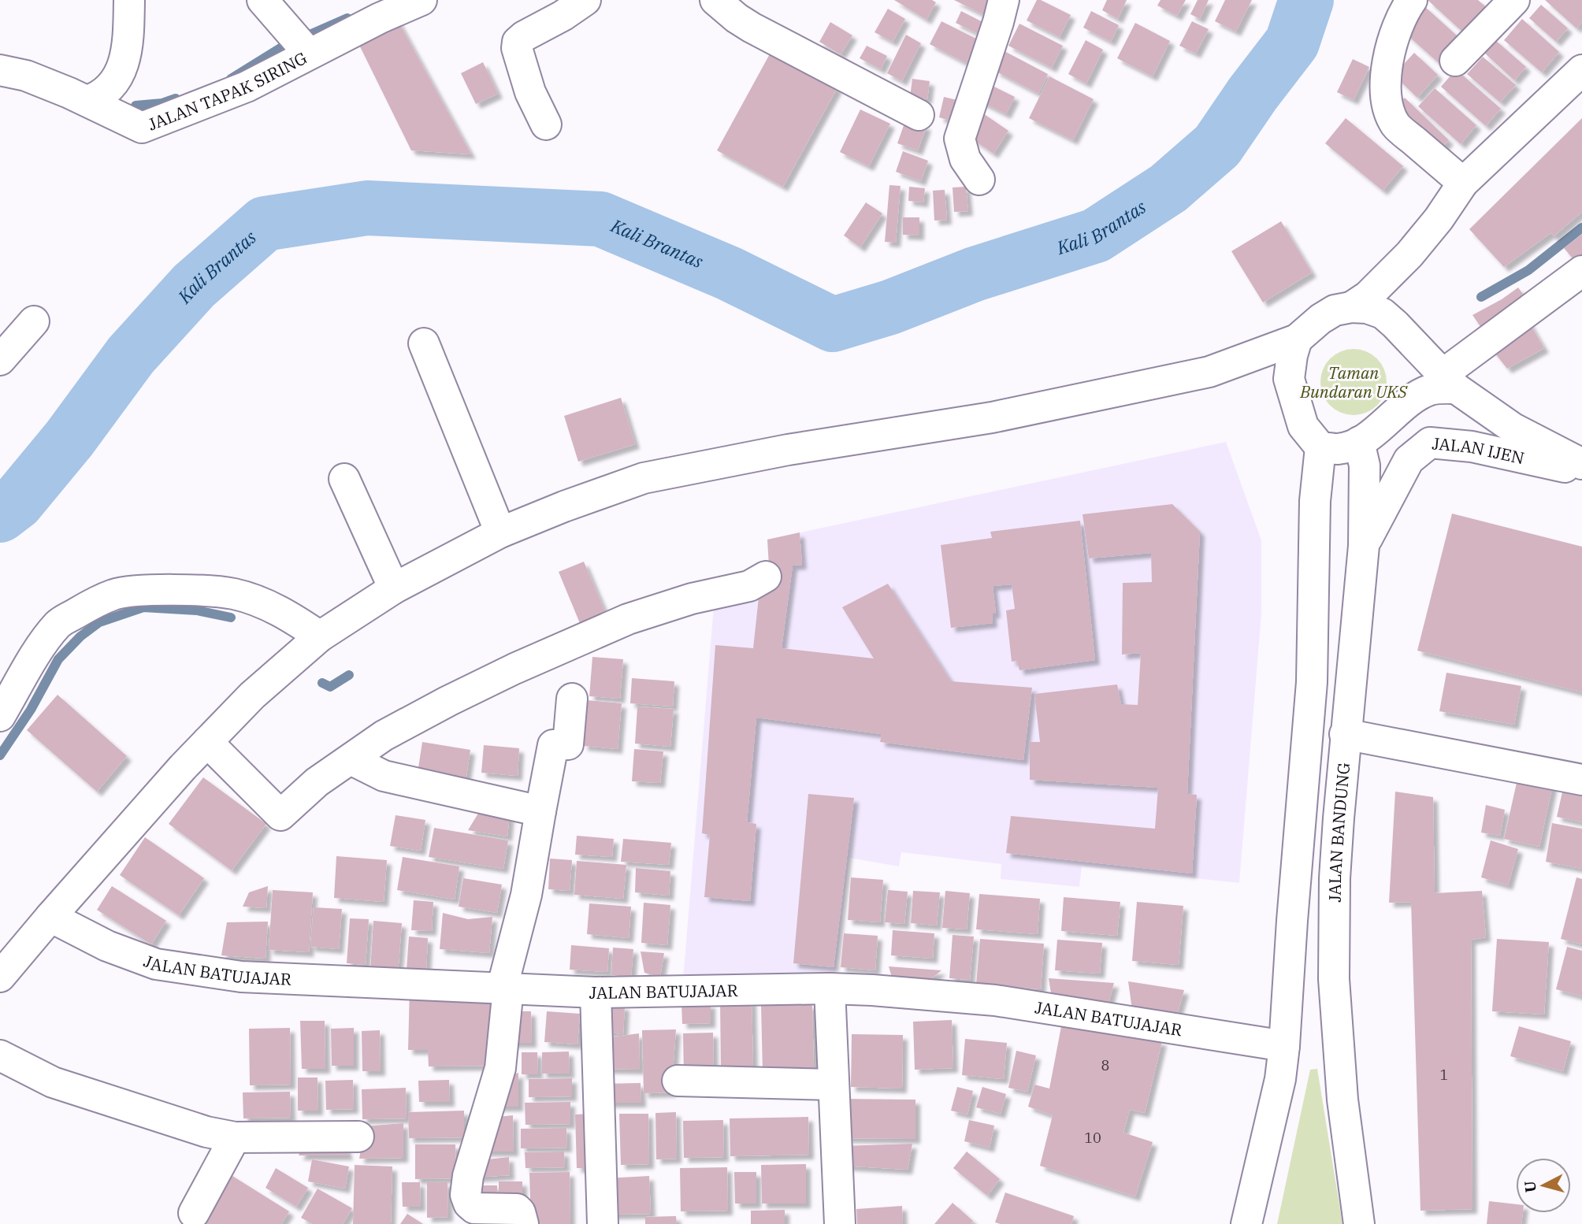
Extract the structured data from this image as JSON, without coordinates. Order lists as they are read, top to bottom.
{
  "streets": {
    "street": [
      "JALAN TAPAK SIRING",
      "JALAN IJEN",
      "JALAN BANDUNG",
      "JALAN BATUJAJAR"
    ]
  },
  "crossings": [
    ["JALAN IJEN", "JALAN BANDUNG"]
  ],
  "water": ["Kali Brantas"],
  "parks": ["Taman Bundaran UKS"],
  "house_numbers": ["8", "1", "10"],
  "north": "left"
}
